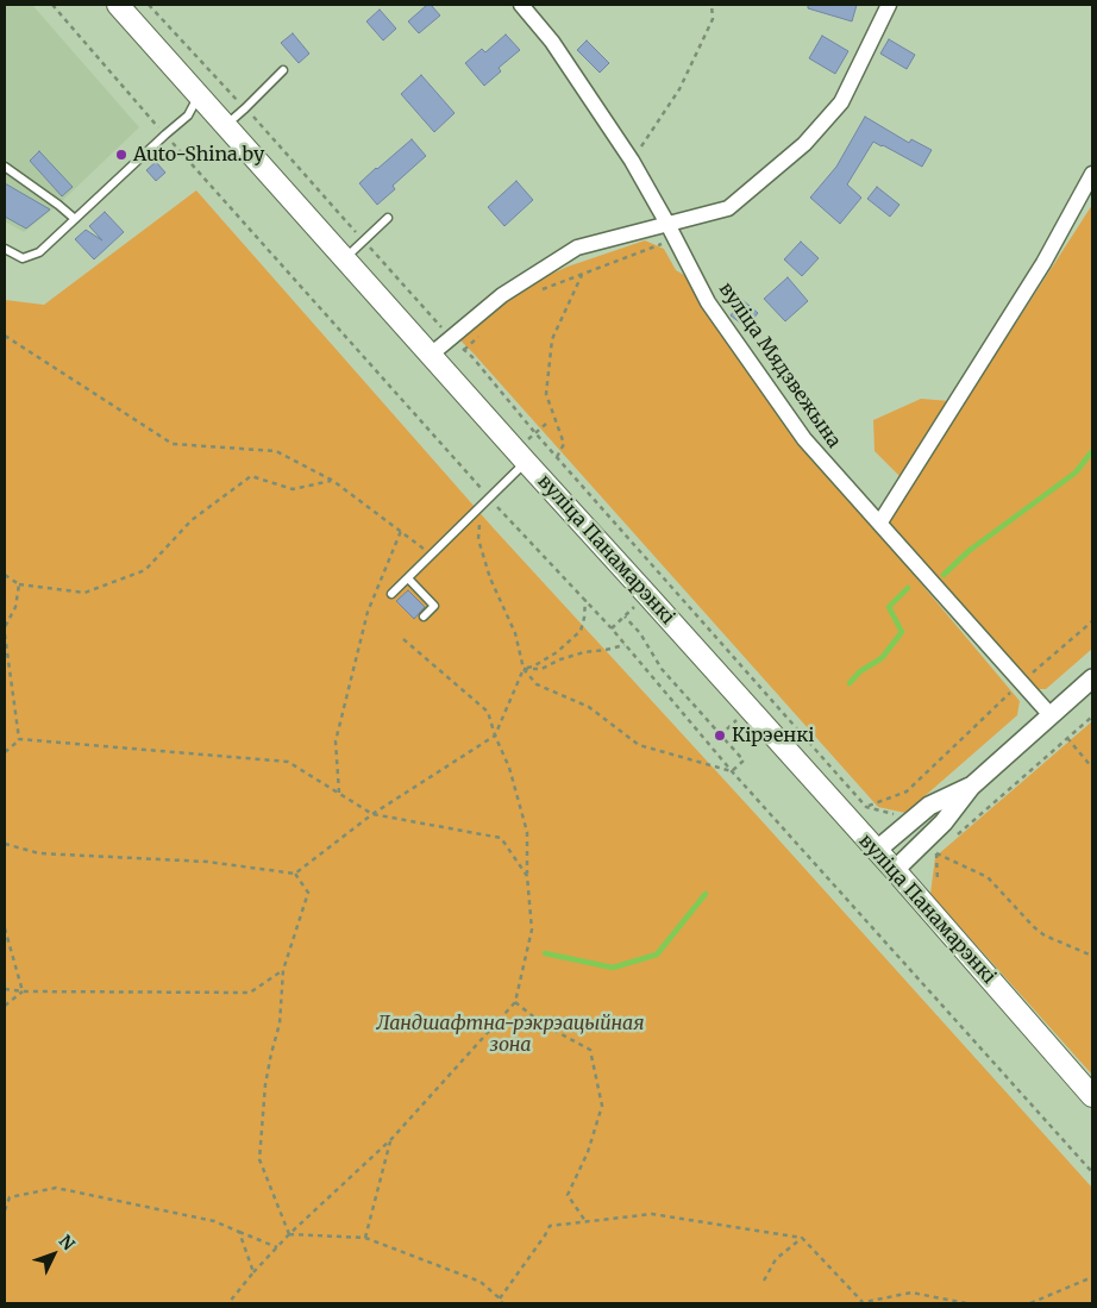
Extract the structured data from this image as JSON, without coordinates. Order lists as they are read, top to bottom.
{
  "streets": {
    "main road": ["вуліца Панамарэнкі"],
    "street": ["вуліца Мядзвежына"]
  },
  "parks": ["Ландшафтна-рэкрэацыйная зона"],
  "places": ["Auto-Shina.by", "Кірэенкі"],
  "north": "top right"
}
